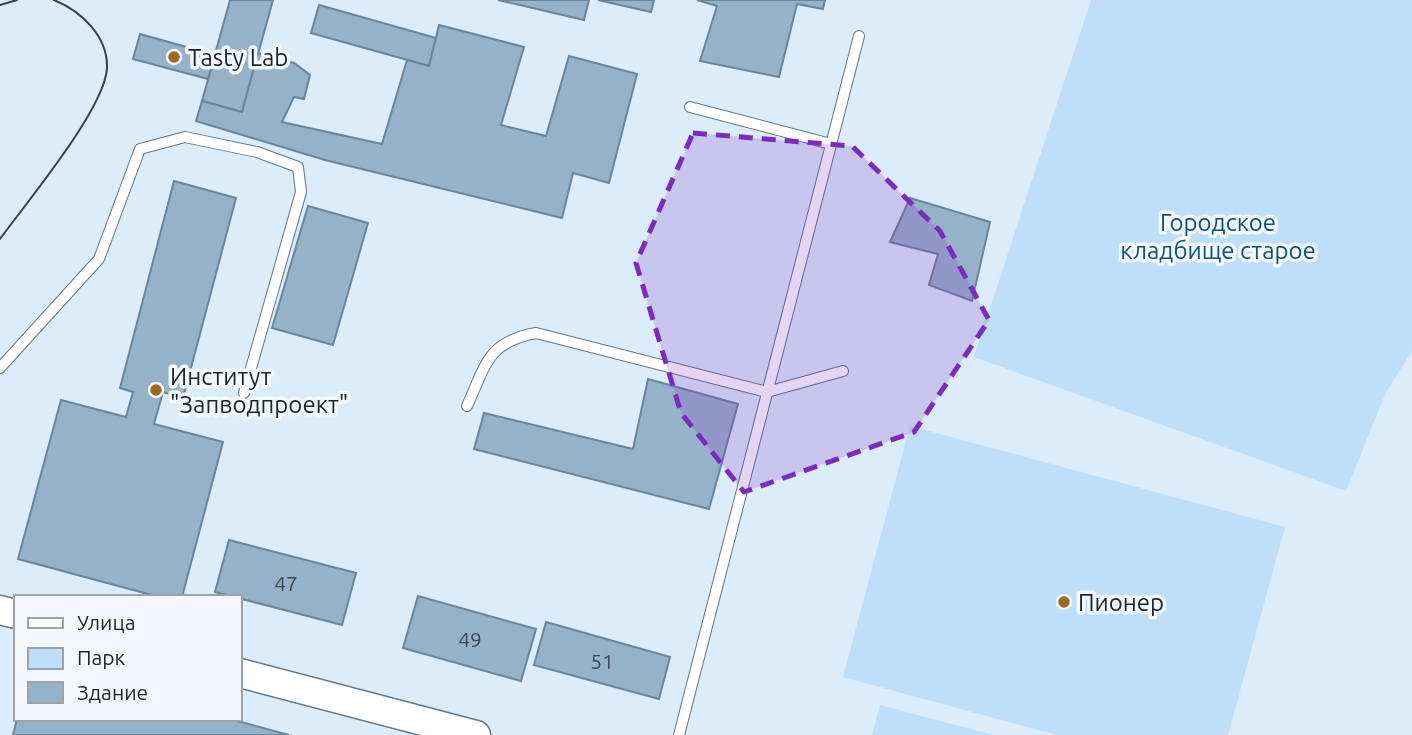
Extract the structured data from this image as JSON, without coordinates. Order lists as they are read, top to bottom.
{
  "parks": ["Городское кладбище старое"],
  "places": ["Tasty Lab", "Институт \"Запводпроект\"", "Пионер"],
  "house_numbers": ["47", "49", "51"],
  "legend": ["Улица", "Парк", "Здание"]
}
